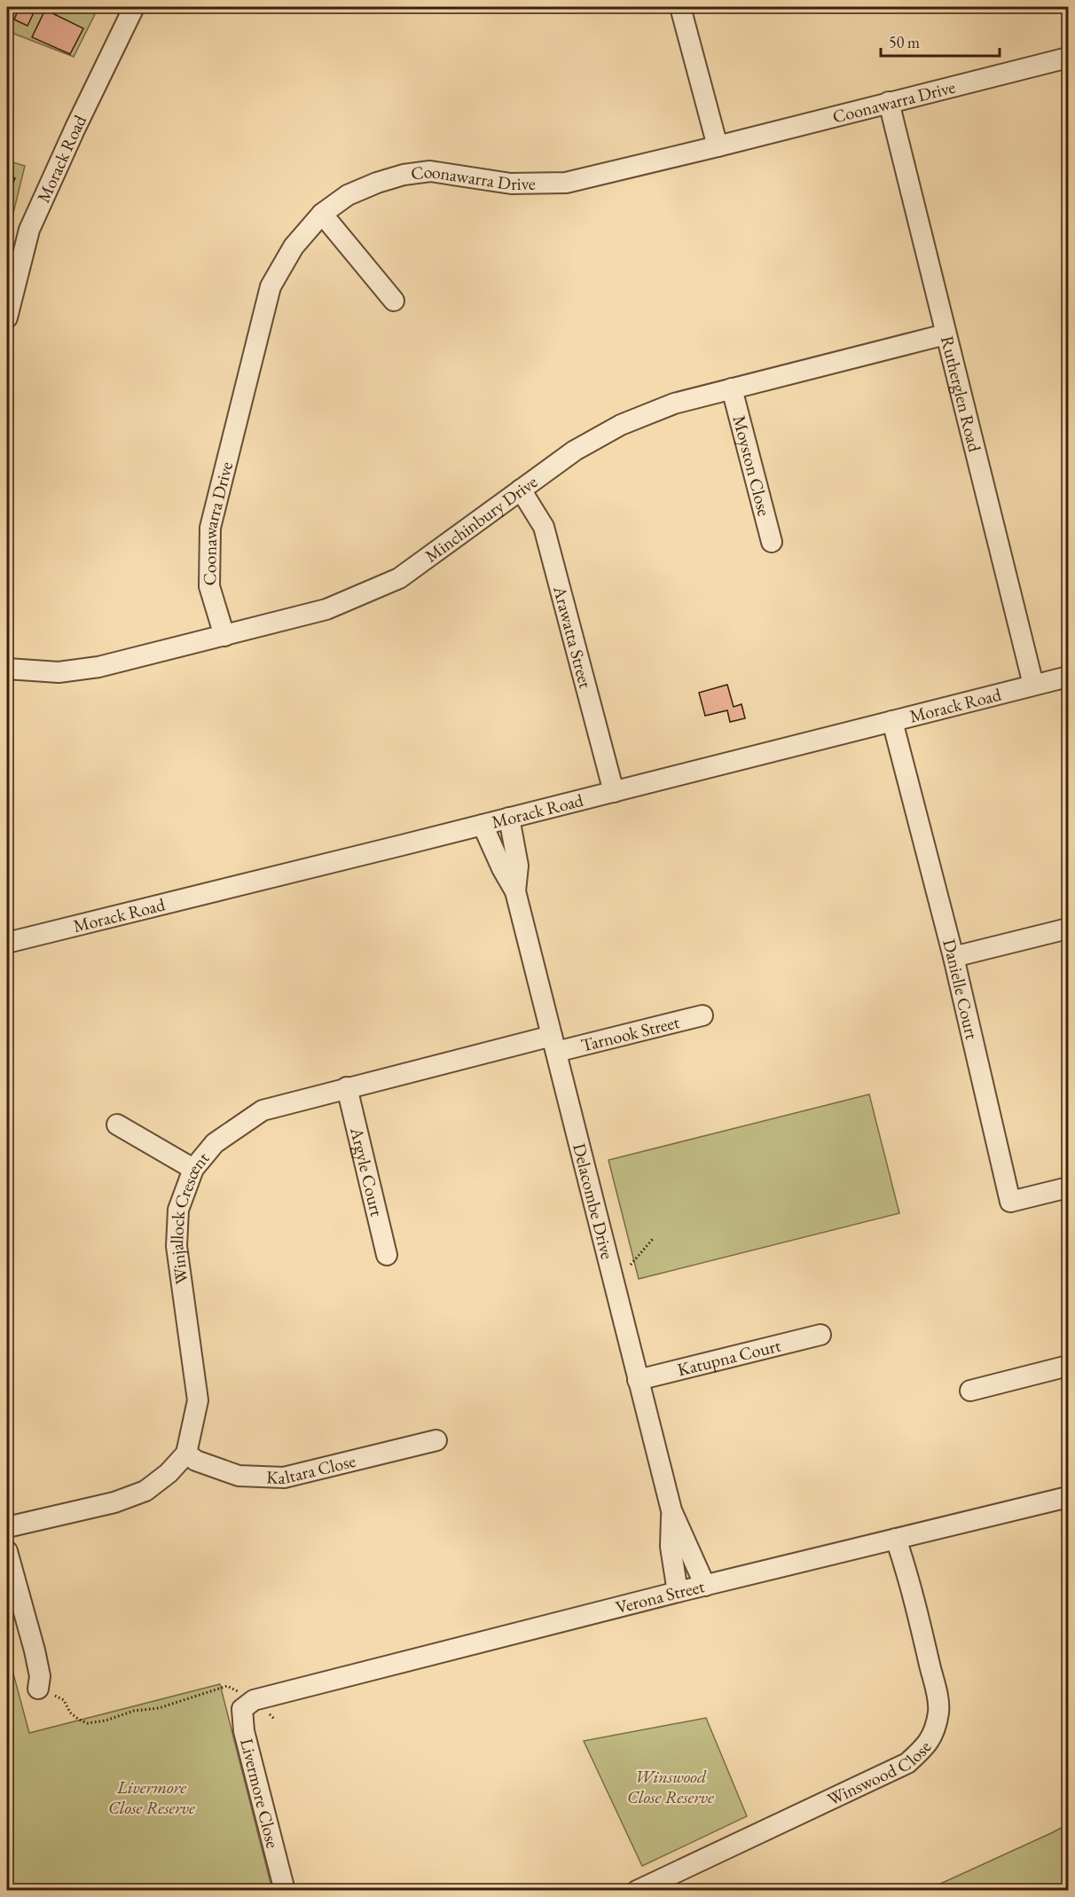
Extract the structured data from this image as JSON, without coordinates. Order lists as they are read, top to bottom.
{
  "streets": {
    "street": [
      "Coonawarra Drive",
      "Morack Road",
      "Rutherglen Road",
      "Moyston Close",
      "Minchinbury Drive",
      "Arawatta Street",
      "Danielle Court",
      "Tarnook Street",
      "Argyle Court",
      "Delacombe Drive",
      "Winjallock Crescent",
      "Katupna Court",
      "Kaltara Close",
      "Verona Street",
      "Winswood Close",
      "Livermore Close"
    ]
  },
  "crossings": [
    ["Coonawarra Drive", "Rutherglen Road"],
    ["Coonawarra Drive", "Minchinbury Drive"],
    ["Morack Road", "Rutherglen Road"],
    ["Morack Road", "Arawatta Street"],
    ["Morack Road", "Danielle Court"],
    ["Morack Road", "Delacombe Drive"],
    ["Rutherglen Road", "Minchinbury Drive"],
    ["Moyston Close", "Minchinbury Drive"],
    ["Minchinbury Drive", "Arawatta Street"],
    ["Tarnook Street", "Delacombe Drive"],
    ["Tarnook Street", "Winjallock Crescent"],
    ["Argyle Court", "Winjallock Crescent"],
    ["Delacombe Drive", "Winjallock Crescent"],
    ["Delacombe Drive", "Katupna Court"],
    ["Delacombe Drive", "Verona Street"],
    ["Winjallock Crescent", "Kaltara Close"],
    ["Verona Street", "Winswood Close"],
    ["Verona Street", "Livermore Close"]
  ],
  "parks": ["Winswood Close Reserve", "Livermore Close Reserve"],
  "scale_bar": "50 m"
}
